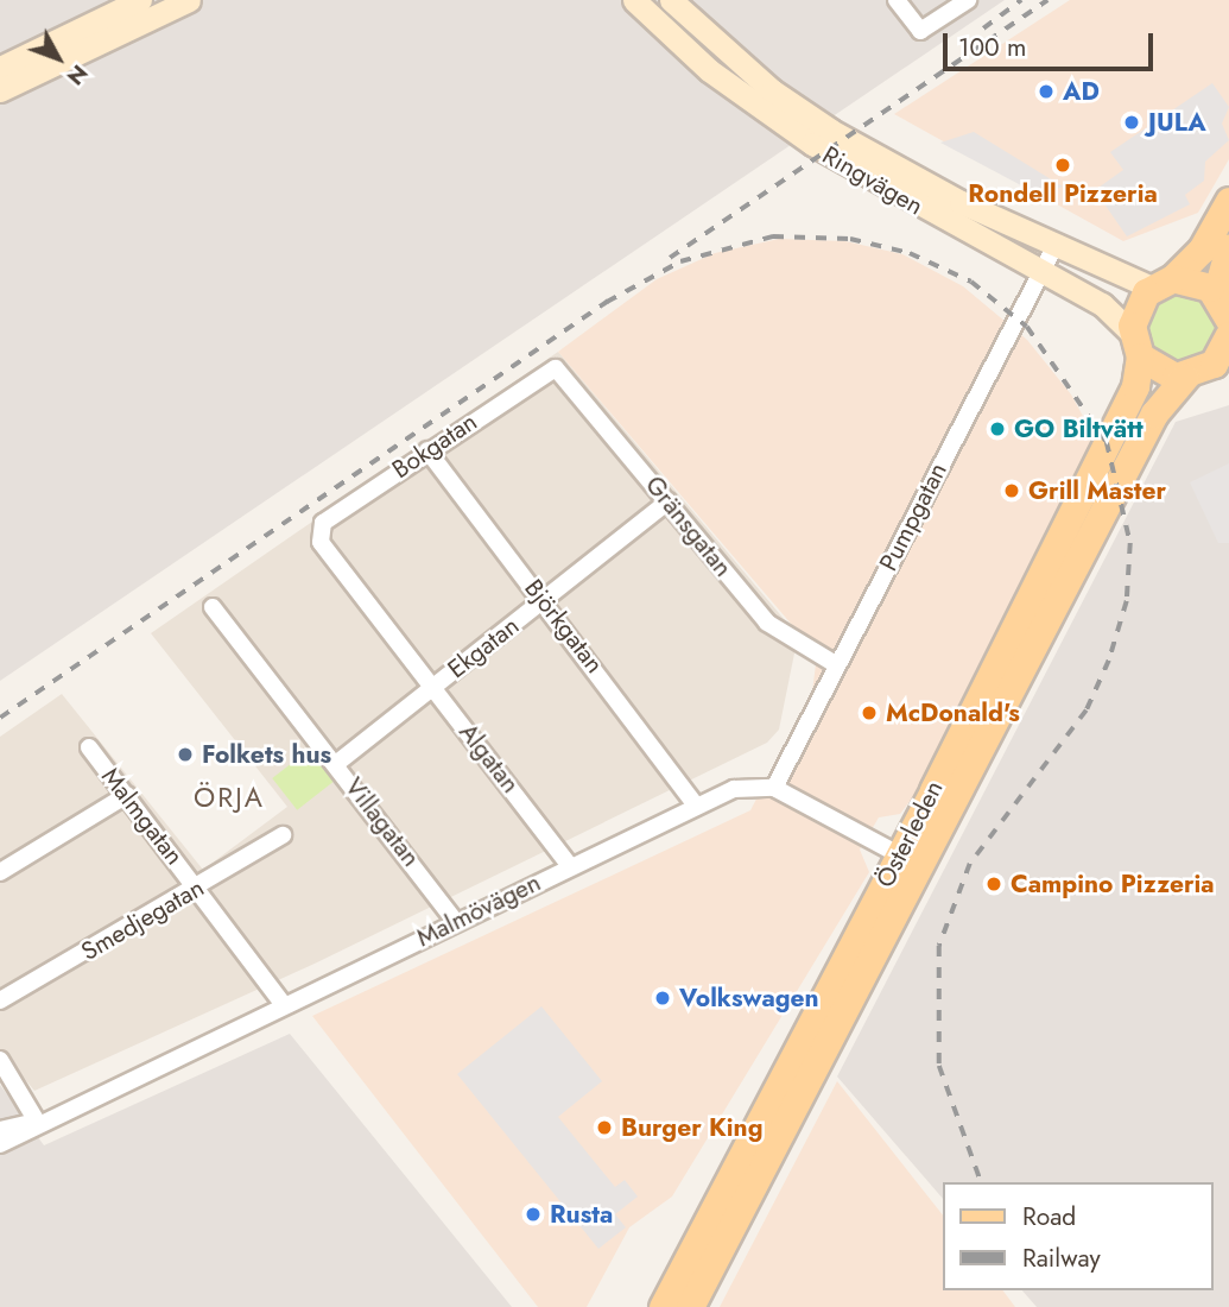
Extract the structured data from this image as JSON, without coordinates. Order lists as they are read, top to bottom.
{
  "streets": {
    "main road": ["Ringvägen", "Österleden"],
    "street": [
      "Bokgatan",
      "Pumpgatan",
      "Gränsgatan",
      "Björkgatan",
      "Ekgatan",
      "Algatan",
      "Malmgatan",
      "Villagatan",
      "Malmövägen",
      "Smedjegatan"
    ]
  },
  "crossings": [
    ["Ringvägen", "Pumpgatan"],
    ["Ringvägen", "Österleden"],
    ["Bokgatan", "Gränsgatan"],
    ["Bokgatan", "Björkgatan"],
    ["Bokgatan", "Algatan"],
    ["Pumpgatan", "Gränsgatan"],
    ["Pumpgatan", "Malmövägen"],
    ["Gränsgatan", "Ekgatan"],
    ["Björkgatan", "Ekgatan"],
    ["Björkgatan", "Malmövägen"],
    ["Ekgatan", "Algatan"],
    ["Ekgatan", "Villagatan"],
    ["Algatan", "Malmövägen"],
    ["Malmgatan", "Malmövägen"],
    ["Malmgatan", "Smedjegatan"],
    ["Villagatan", "Malmövägen"]
  ],
  "districts": ["ÖRJA"],
  "places": [
    "AD",
    "JULA",
    "Rondell Pizzeria",
    "GO Biltvätt",
    "Grill Master",
    "McDonald's",
    "Folkets hus",
    "Campino Pizzeria",
    "Volkswagen",
    "Burger King",
    "Rusta"
  ],
  "legend": ["Road", "Railway"],
  "scale_bar": "100 m",
  "north": "bottom right"
}
